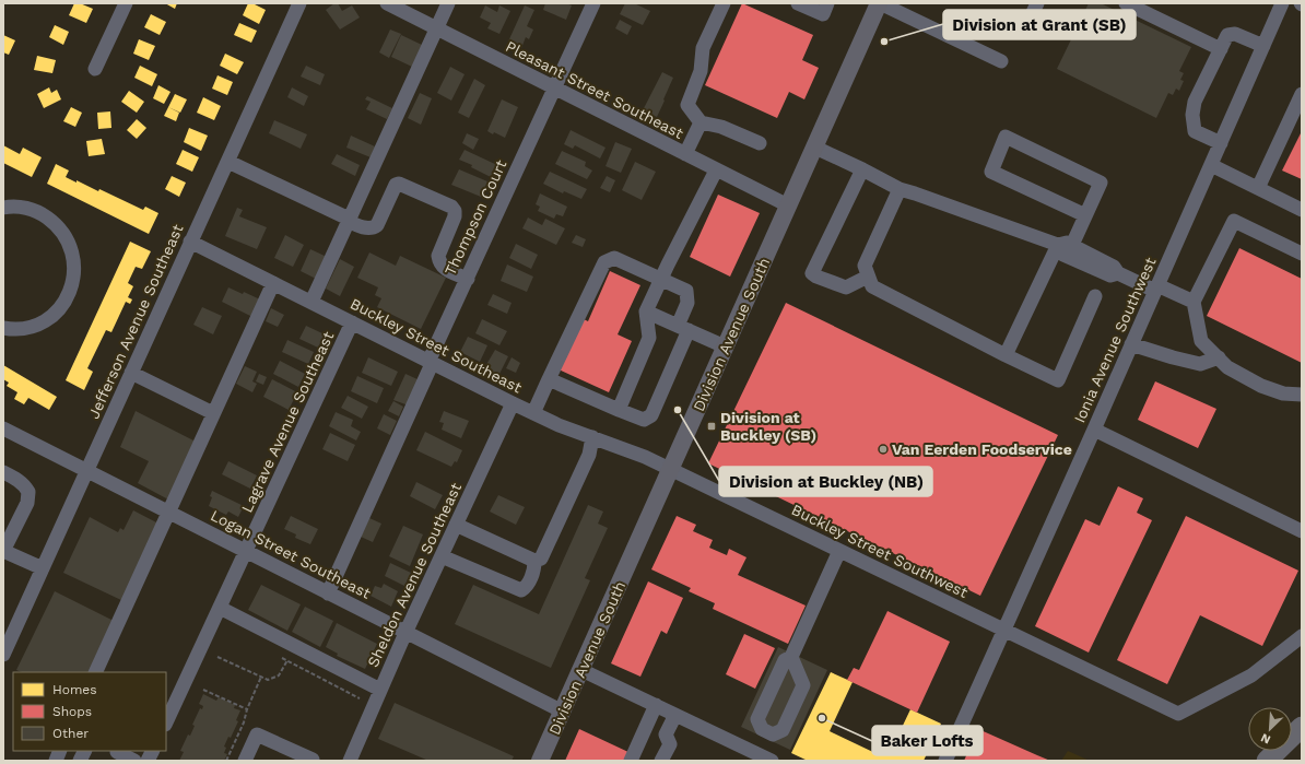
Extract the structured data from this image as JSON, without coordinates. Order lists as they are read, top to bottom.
{
  "streets": {
    "main road": ["Division Avenue South"],
    "street": [
      "Pleasant Street Southeast",
      "Thompson Court",
      "Jefferson Avenue Southeast",
      "Ionia Avenue Southwest",
      "Buckley Street Southeast",
      "Lagrave Avenue Southeast",
      "Buckley Street Southwest",
      "Logan Street Southeast",
      "Sheldon Avenue Southeast"
    ]
  },
  "crossings": [
    ["Pleasant Street Southeast", "Thompson Court"],
    ["Pleasant Street Southeast", "Division Avenue South"],
    ["Thompson Court", "Buckley Street Southeast"],
    ["Thompson Court", "Logan Street Southeast"],
    ["Jefferson Avenue Southeast", "Buckley Street Southeast"],
    ["Jefferson Avenue Southeast", "Logan Street Southeast"],
    ["Division Avenue South", "Buckley Street Southeast"],
    ["Division Avenue South", "Buckley Street Southwest"],
    ["Division Avenue South", "Logan Street Southeast"],
    ["Ionia Avenue Southwest", "Buckley Street Southwest"],
    ["Buckley Street Southeast", "Lagrave Avenue Southeast"],
    ["Buckley Street Southeast", "Buckley Street Southwest"],
    ["Buckley Street Southeast", "Sheldon Avenue Southeast"],
    ["Lagrave Avenue Southeast", "Logan Street Southeast"],
    ["Logan Street Southeast", "Sheldon Avenue Southeast"]
  ],
  "places": {
    "other": [
      "Division at Grant (SB)",
      "Division at Buckley (NB)",
      "Van Eerden Foodservice",
      "Baker Lofts"
    ],
    "transit": ["Division at Buckley (SB)"]
  },
  "legend": ["Homes", "Shops", "Other"],
  "north": "bottom left"
}
